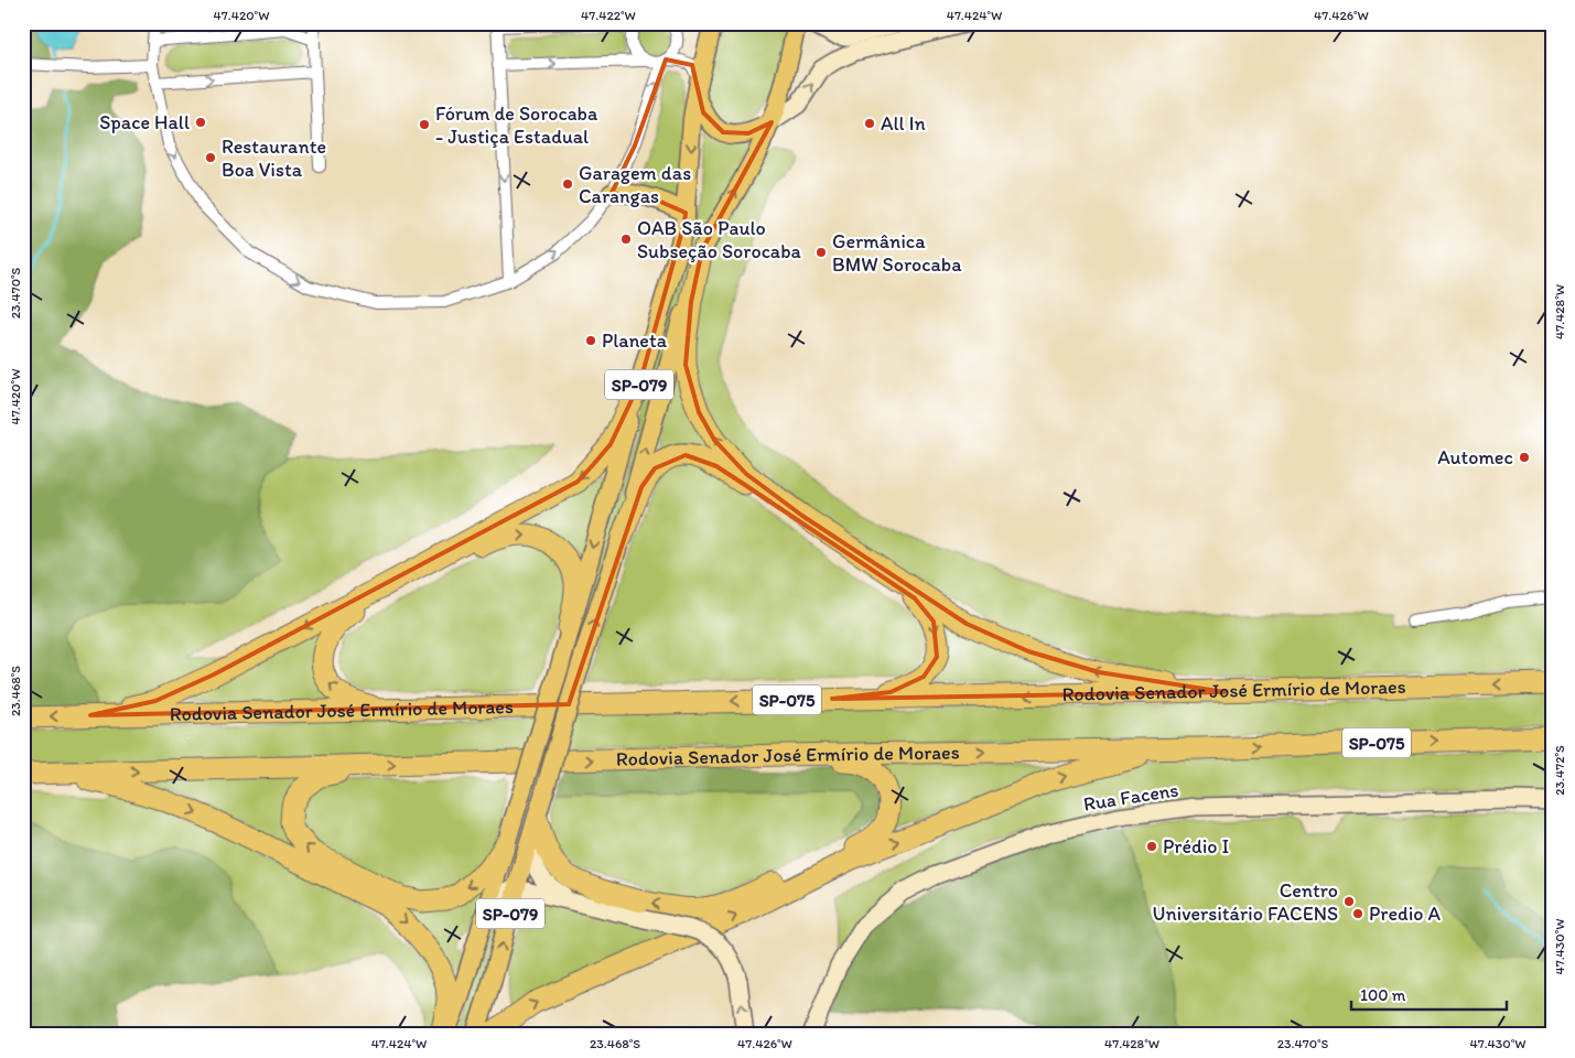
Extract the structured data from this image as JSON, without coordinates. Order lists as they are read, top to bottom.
{
  "streets": {
    "highway": ["Rodovia Senador José Ermírio de Moraes", "SP-075"],
    "main road": ["SP-079", "Rua Facens"]
  },
  "places": [
    "Space Hall",
    "All In",
    "Fórum de Sorocaba - Justiça Estadual",
    "Restaurante Boa Vista",
    "Garagem das Carangas",
    "OAB São Paulo Subseção Sorocaba",
    "Germânica BMW Sorocaba",
    "Planeta",
    "Automec",
    "Prédio I",
    "Centro Universitário FACENS",
    "Predio A"
  ],
  "scale_bar": "100 m",
  "coordinates": [
    "47.420°W",
    "47.422°W",
    "47.424°W",
    "47.426°W",
    "23.470°S",
    "47.428°W",
    "23.468°S",
    "23.472°S",
    "47.430°W"
  ]
}
